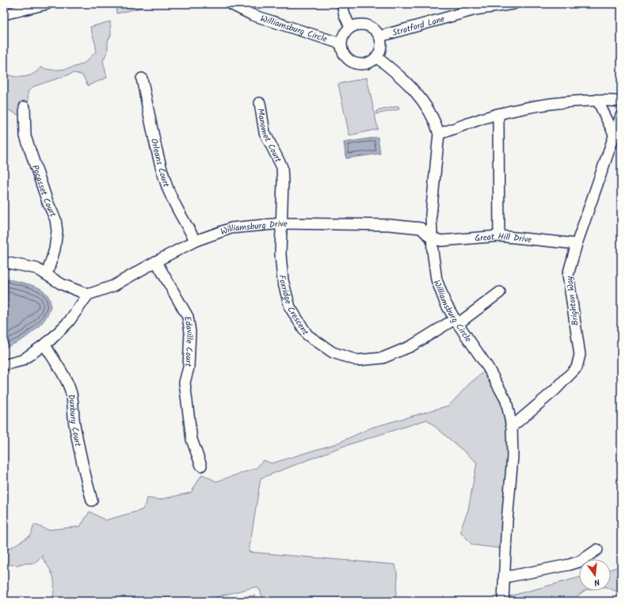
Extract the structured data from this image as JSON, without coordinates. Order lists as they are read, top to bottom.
{
  "streets": {
    "street": [
      "Stratford Lane",
      "Williamsburg Circle",
      "Manomet Court",
      "Orleans Court",
      "Pocasset Court",
      "Williamsburg Drive",
      "Great Hill Drive",
      "Brighton Way",
      "Foxridge Crescent",
      "Edaville Court",
      "Duxbury Court"
    ]
  },
  "crossings": [
    ["Stratford Lane", "Williamsburg Circle"],
    ["Williamsburg Circle", "Williamsburg Drive"],
    ["Williamsburg Circle", "Great Hill Drive"],
    ["Williamsburg Circle", "Brighton Way"],
    ["Williamsburg Circle", "Foxridge Crescent"],
    ["Manomet Court", "Williamsburg Drive"],
    ["Manomet Court", "Foxridge Crescent"],
    ["Orleans Court", "Williamsburg Drive"],
    ["Williamsburg Drive", "Great Hill Drive"],
    ["Williamsburg Drive", "Foxridge Crescent"],
    ["Williamsburg Drive", "Edaville Court"],
    ["Great Hill Drive", "Brighton Way"]
  ],
  "north": "bottom"
}
